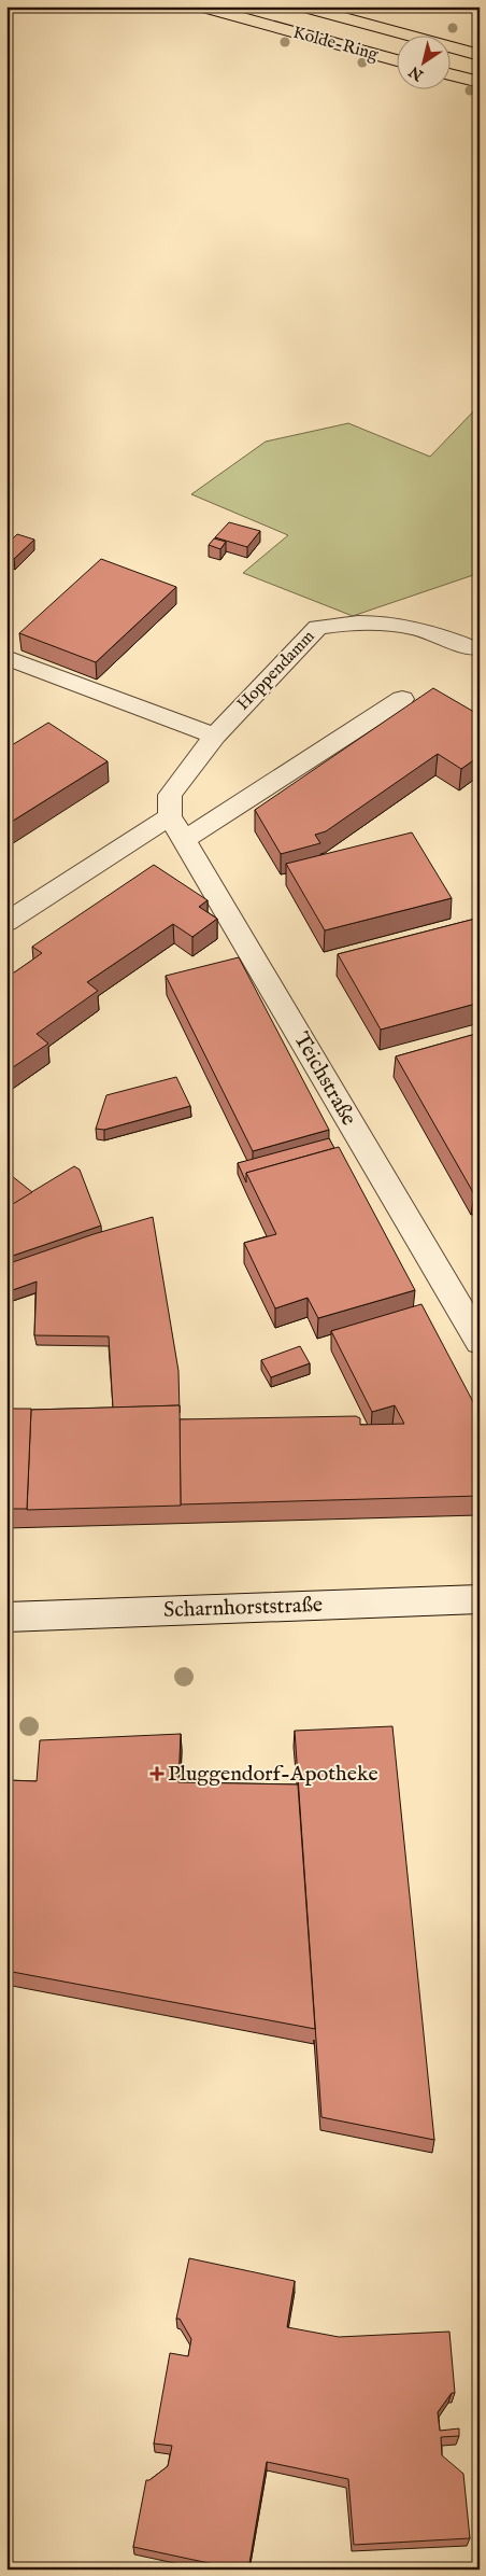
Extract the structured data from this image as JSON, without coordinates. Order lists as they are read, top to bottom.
{
  "streets": {
    "main road": ["Kolde-Ring"],
    "street": ["Hoppendamm", "Teichstraße", "Scharnhorststraße"]
  },
  "crossings": [
    ["Hoppendamm", "Teichstraße"]
  ],
  "places": {
    "health": ["Pluggendorf-Apotheke"]
  },
  "north": "bottom left"
}
